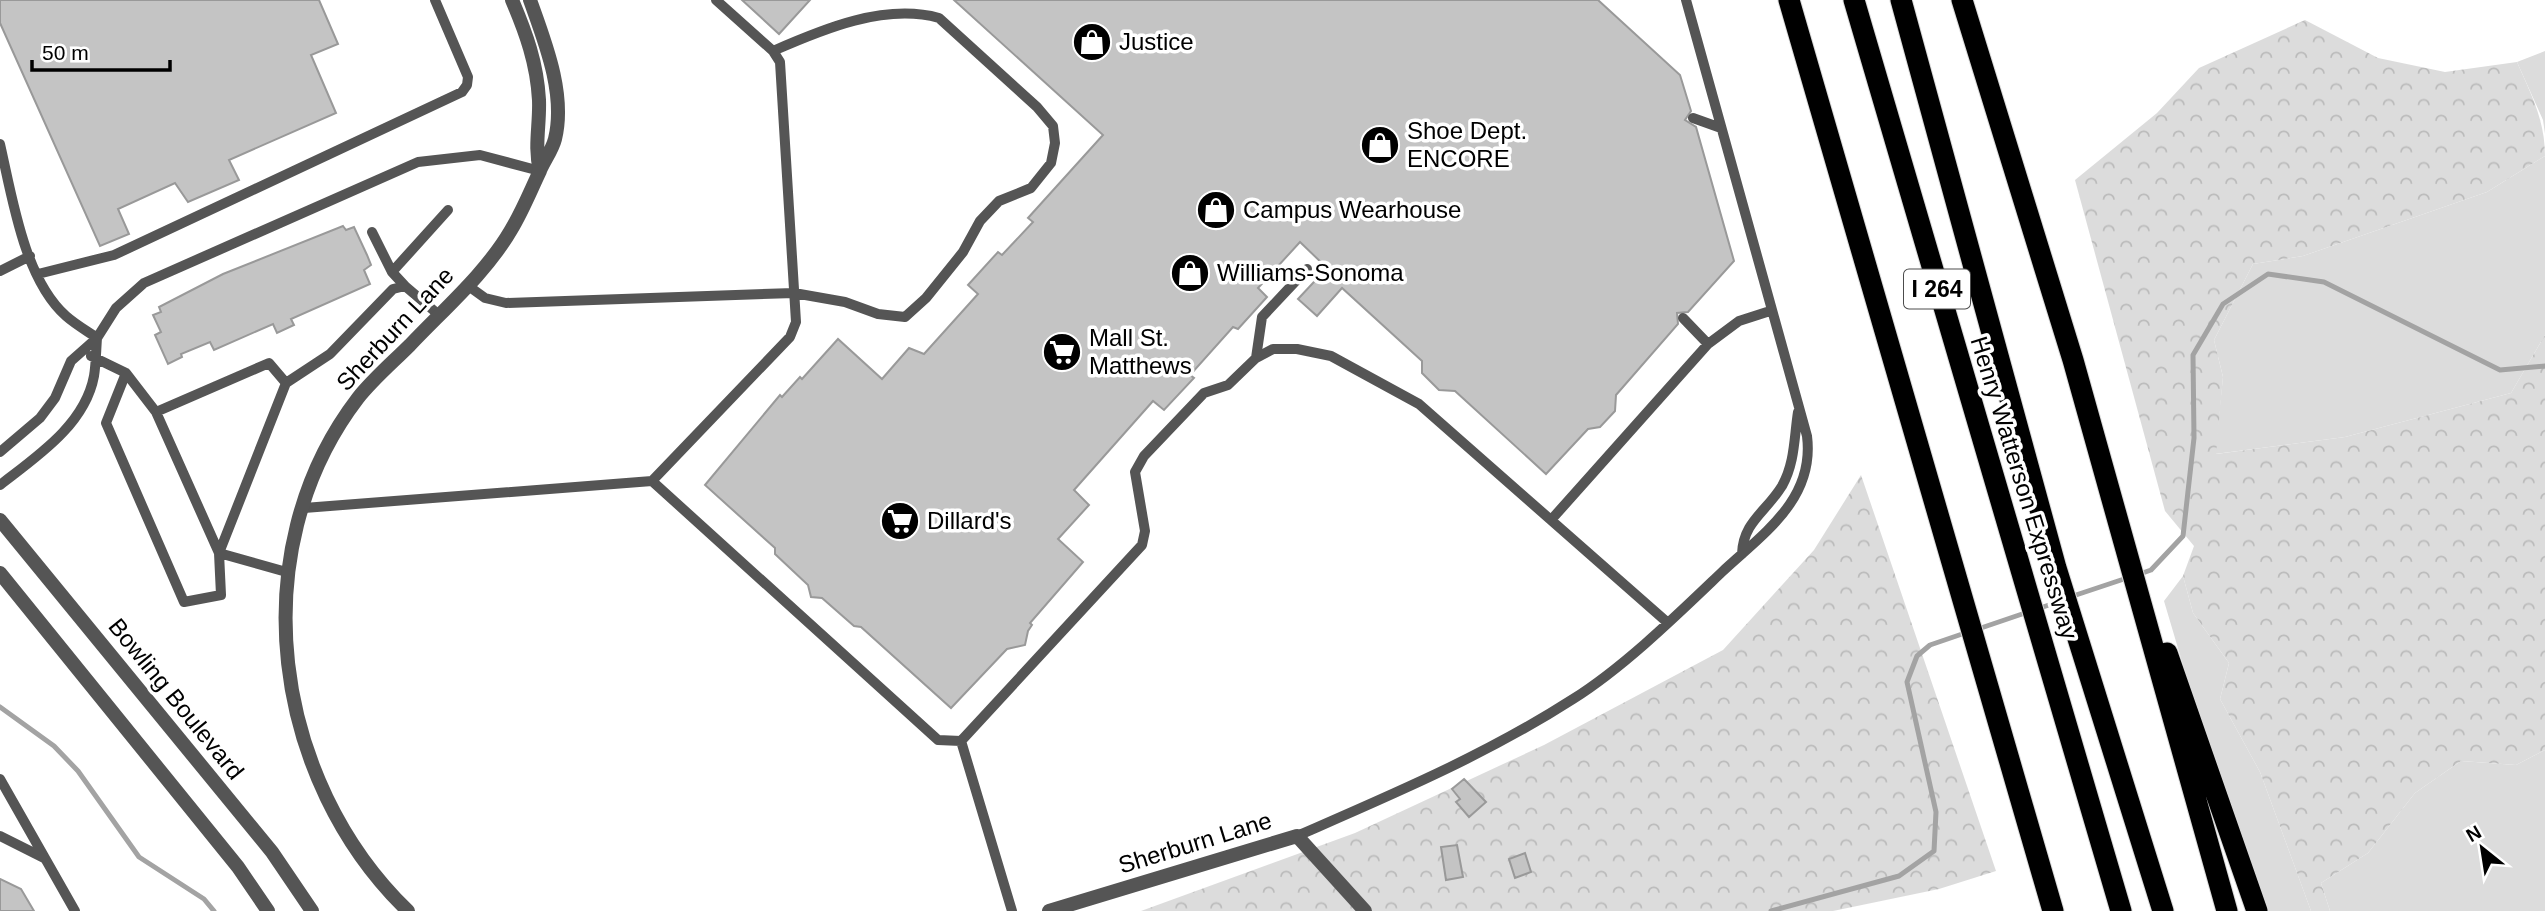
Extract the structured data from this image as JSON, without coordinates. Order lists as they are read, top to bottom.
{
  "streets": {
    "highway": ["I 264", "Henry Watterson Expressway"],
    "street": ["Sherburn Lane", "Bowling Boulevard"]
  },
  "places": {
    "shop": [
      "Justice",
      "Shoe Dept. ENCORE",
      "Campus Wearhouse",
      "Williams-Sonoma"
    ],
    "supermarket": ["Mall St. Matthews", "Dillard's"]
  },
  "scale_bar": "50 m",
  "north": "top left"
}
